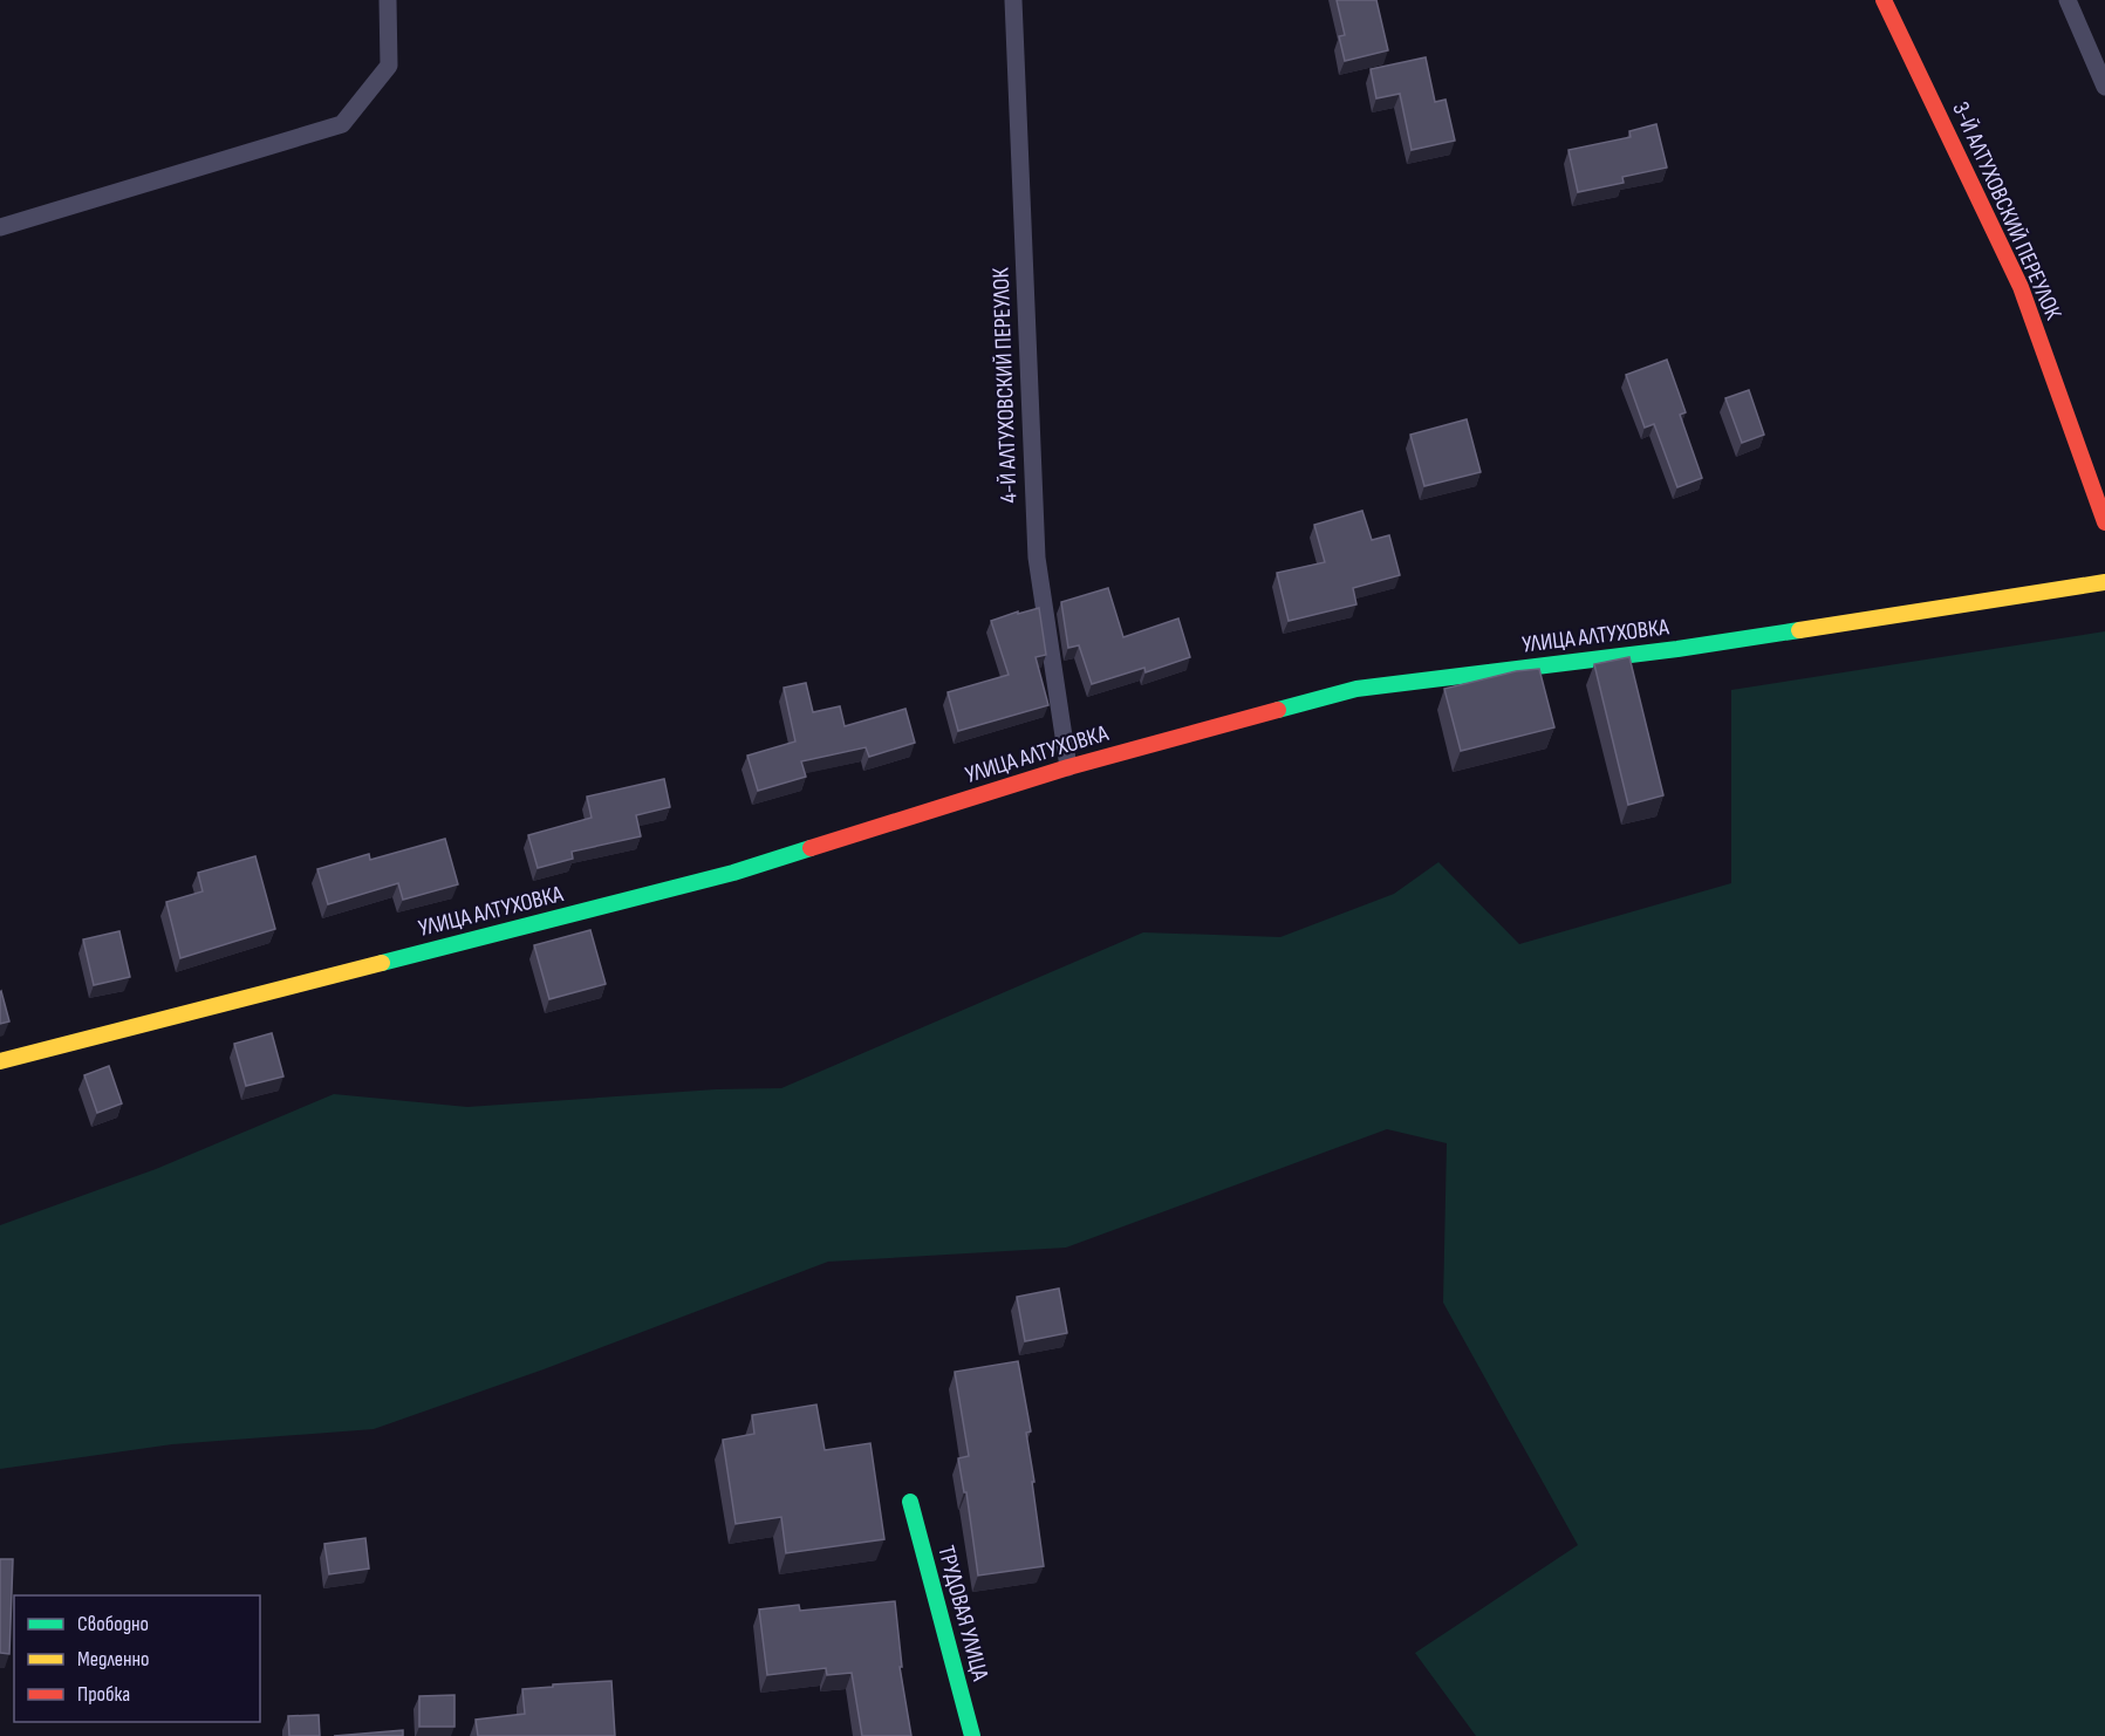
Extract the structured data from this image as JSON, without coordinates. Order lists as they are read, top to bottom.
{
  "streets": {
    "street": ["3-Й АЛТУХОВСКИЙ ПЕРЕУЛОК", "УЛИЦА АЛТУХОВКА", "ТРУДОВАЯ УЛИЦА"],
    "lane": ["4-Й АЛТУХОВСКИЙ ПЕРЕУЛОК"]
  },
  "crossings": [
    ["4-Й АЛТУХОВСКИЙ ПЕРЕУЛОК", "УЛИЦА АЛТУХОВКА"]
  ],
  "legend": ["Свободно", "Медленно", "Пробка"]
}
